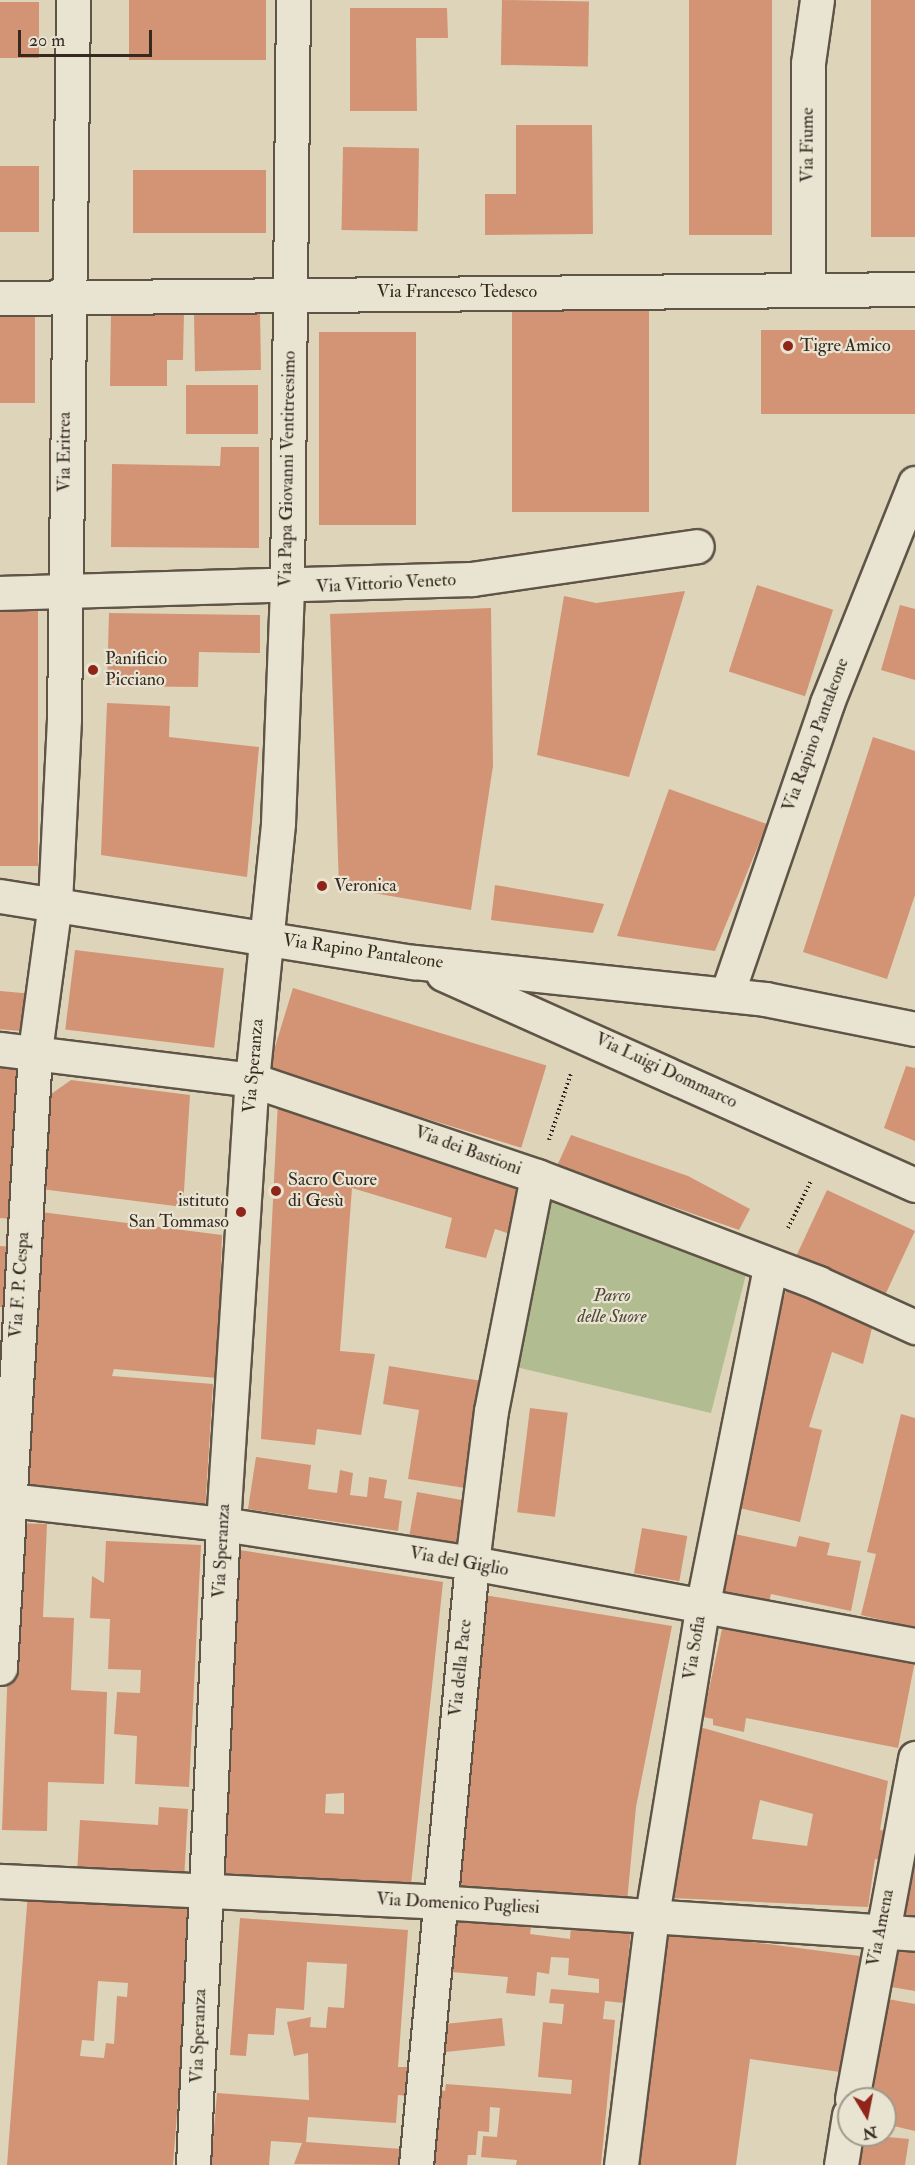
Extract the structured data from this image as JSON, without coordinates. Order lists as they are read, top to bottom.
{
  "streets": {
    "street": [
      "Via Fiume",
      "Via Francesco Tedesco",
      "Via Eritrea",
      "Via Papa Giovanni Ventitreesimo",
      "Via Vittorio Veneto",
      "Via Rapino Pantaleone",
      "Via Speranza",
      "Via Luigi Dommarco",
      "Via dei Bastioni",
      "Via F. P. Cespa",
      "Via del Giglio",
      "Via Sofia",
      "Via della Pace",
      "Via Domenico Pugliesi",
      "Via Amena"
    ]
  },
  "crossings": [
    ["Via Fiume", "Via Francesco Tedesco"],
    ["Via Francesco Tedesco", "Via Eritrea"],
    ["Via Francesco Tedesco", "Via Papa Giovanni Ventitreesimo"],
    ["Via Eritrea", "Via Vittorio Veneto"],
    ["Via Eritrea", "Via Rapino Pantaleone"],
    ["Via Eritrea", "Via F. P. Cespa"],
    ["Via Papa Giovanni Ventitreesimo", "Via Vittorio Veneto"],
    ["Via Papa Giovanni Ventitreesimo", "Via Rapino Pantaleone"],
    ["Via Papa Giovanni Ventitreesimo", "Via Speranza"],
    ["Via Rapino Pantaleone", "Via Speranza"],
    ["Via Rapino Pantaleone", "Via Luigi Dommarco"],
    ["Via Rapino Pantaleone", "Via F. P. Cespa"],
    ["Via Speranza", "Via dei Bastioni"],
    ["Via Speranza", "Via del Giglio"],
    ["Via Speranza", "Via Domenico Pugliesi"],
    ["Via dei Bastioni", "Via F. P. Cespa"],
    ["Via dei Bastioni", "Via Sofia"],
    ["Via dei Bastioni", "Via della Pace"],
    ["Via F. P. Cespa", "Via del Giglio"],
    ["Via del Giglio", "Via Sofia"],
    ["Via del Giglio", "Via della Pace"],
    ["Via Sofia", "Via Domenico Pugliesi"],
    ["Via della Pace", "Via Domenico Pugliesi"],
    ["Via Domenico Pugliesi", "Via Amena"]
  ],
  "parks": ["Parco delle Suore"],
  "places": [
    "Tigre Amico",
    "Panificio Picciano",
    "Veronica",
    "Sacro Cuore di Gesù",
    "istituto San Tommaso"
  ],
  "scale_bar": "20 m",
  "north": "bottom"
}
